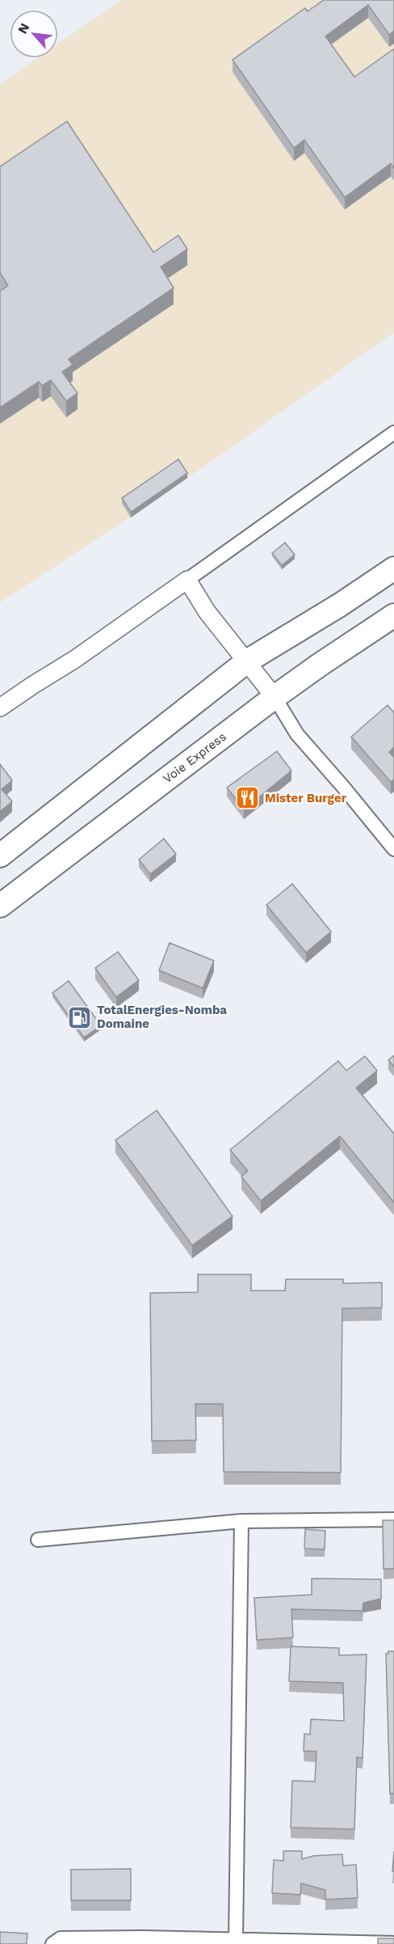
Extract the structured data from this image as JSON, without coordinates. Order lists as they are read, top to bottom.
{
  "streets": {
    "highway": ["Voie Express"]
  },
  "places": {
    "restaurant": ["Mister Burger"],
    "fuel station": ["TotalEnergies-Nomba Domaine"]
  },
  "north": "top left"
}
